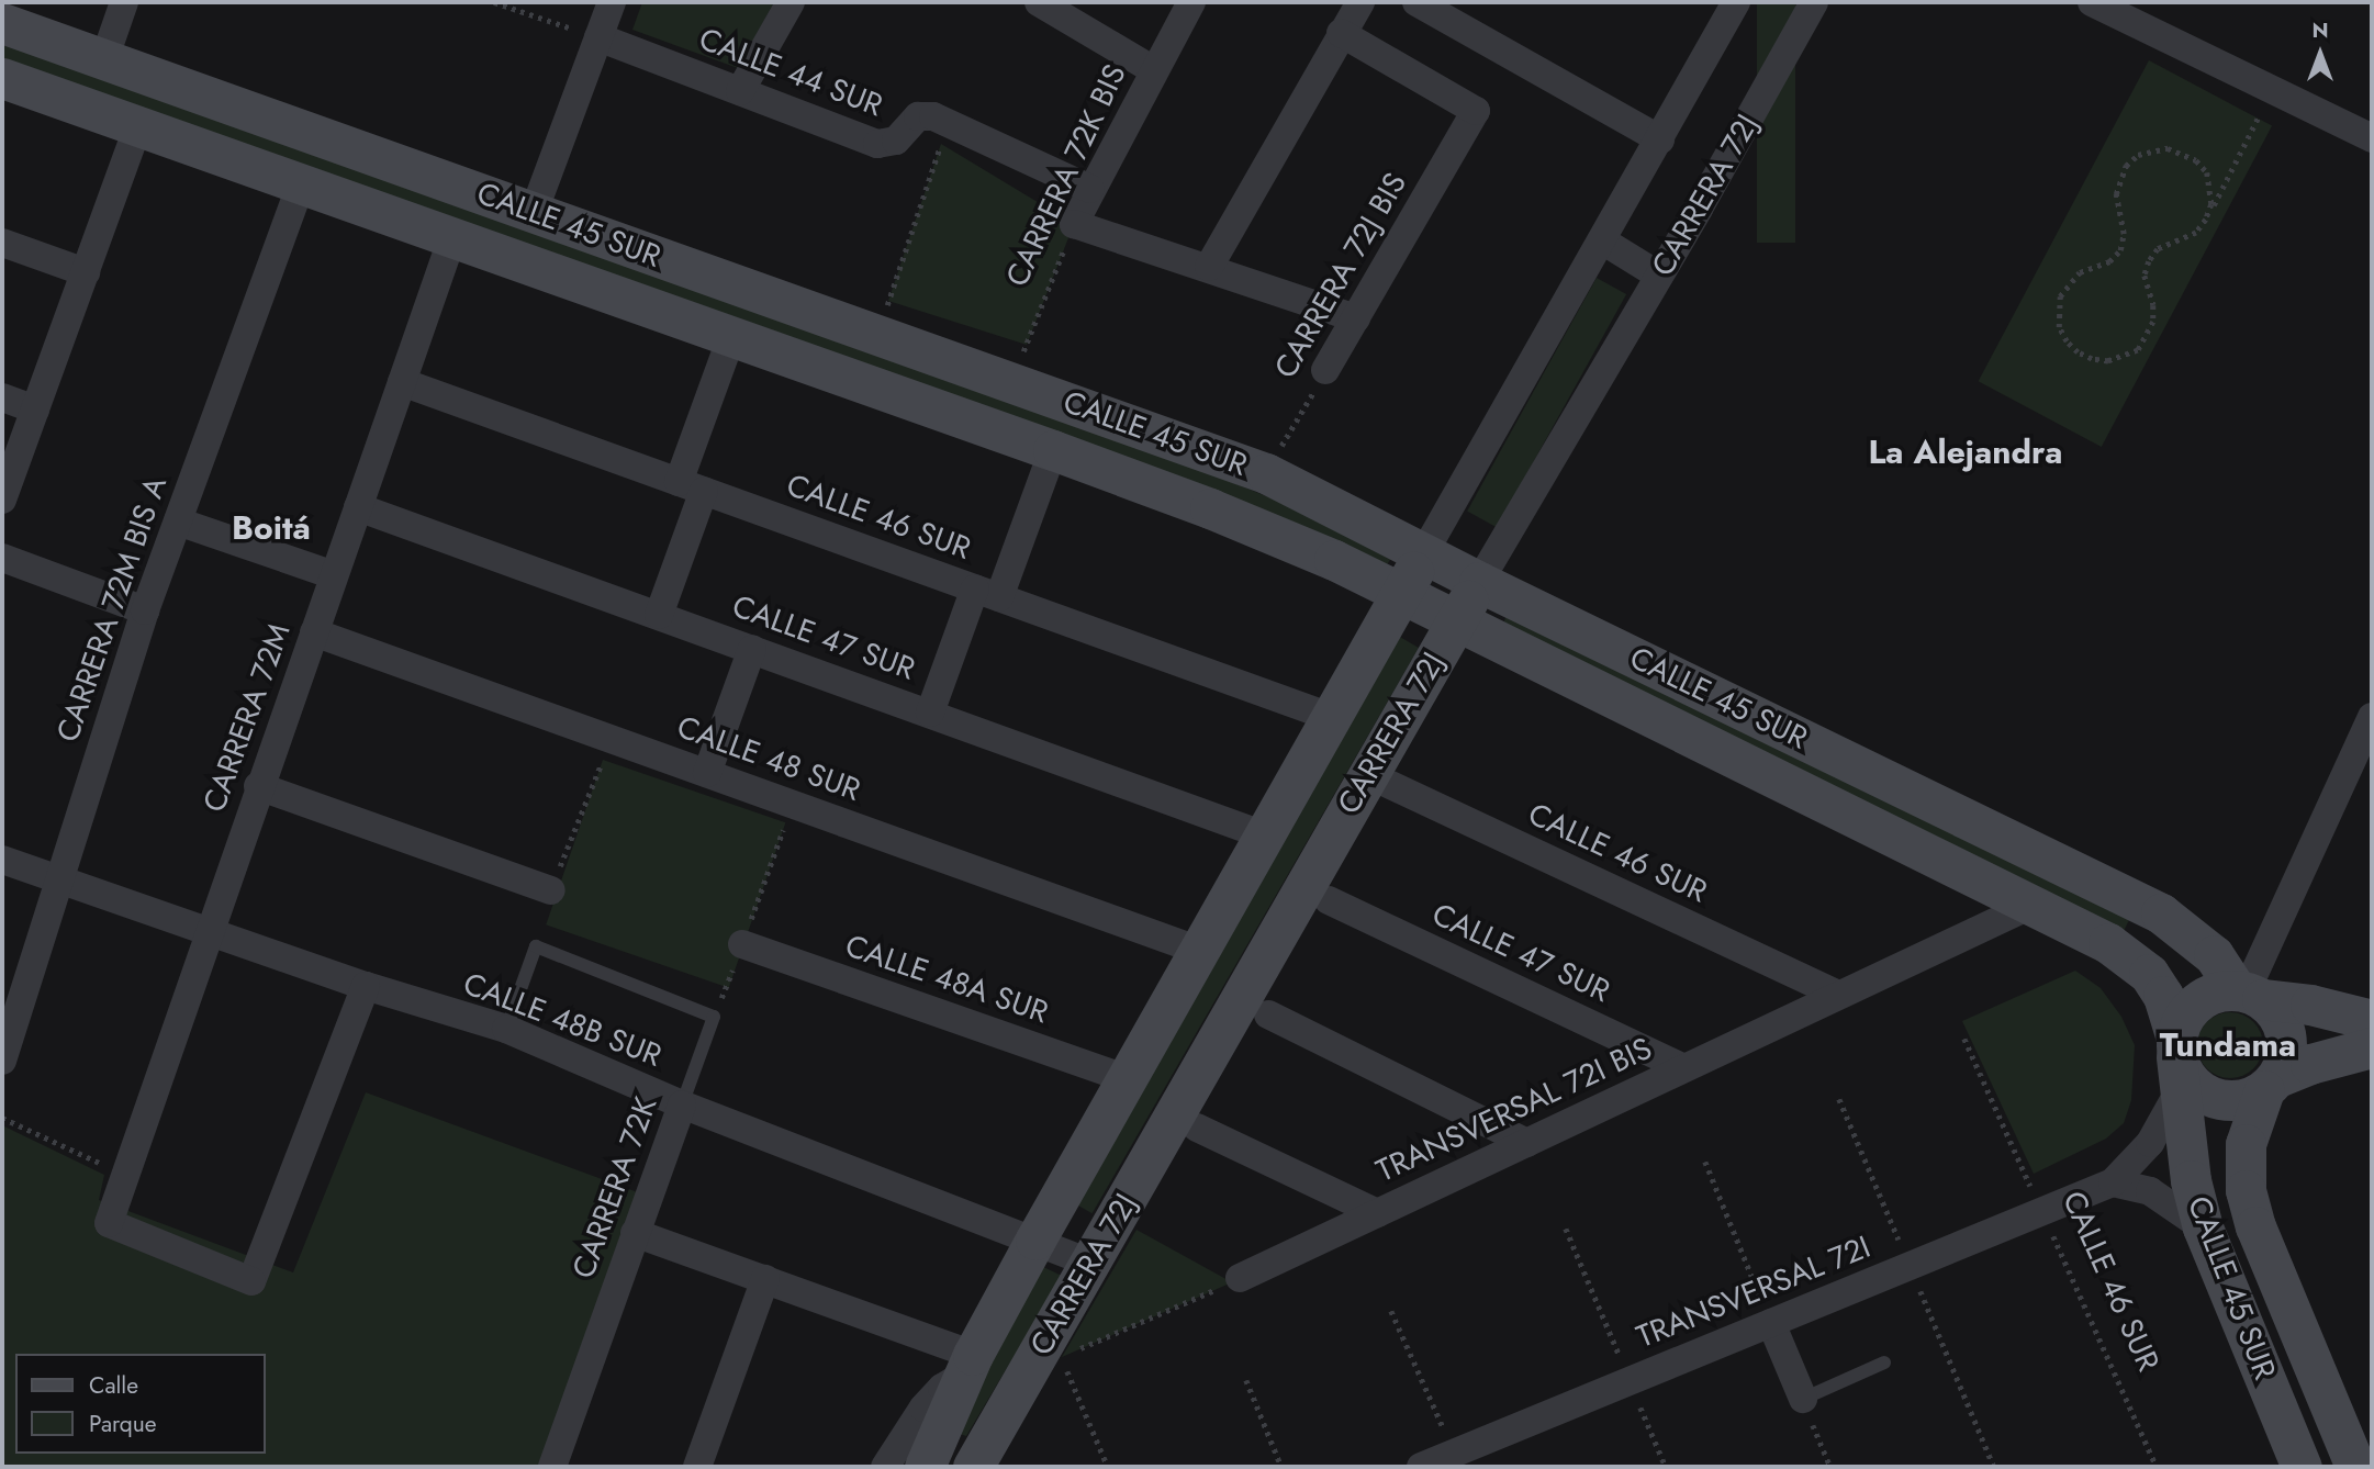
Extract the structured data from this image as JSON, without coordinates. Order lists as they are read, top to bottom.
{
  "streets": {
    "street": [
      "CALLE 44 SUR",
      "CARRERA 72K BIS",
      "CARRERA 72J",
      "CALLE 45 SUR",
      "CARRERA 72J BIS",
      "CALLE 46 SUR",
      "CARRERA 72M BIS A",
      "CALLE 47 SUR",
      "CARRERA 72M",
      "CALLE 48 SUR",
      "CALLE 48A SUR",
      "CALLE 48B SUR",
      "TRANSVERSAL 72I BIS",
      "CARRERA 72K",
      "TRANSVERSAL 72I"
    ]
  },
  "crossings": [
    ["CALLE 44 SUR", "CARRERA 72K BIS"],
    ["CARRERA 72K BIS", "CALLE 45 SUR"],
    ["CARRERA 72J", "CALLE 45 SUR"],
    ["CARRERA 72J", "CALLE 46 SUR"],
    ["CARRERA 72J", "CALLE 47 SUR"],
    ["CARRERA 72J", "CALLE 48 SUR"],
    ["CARRERA 72J", "CALLE 48A SUR"],
    ["CARRERA 72J", "CALLE 48B SUR"],
    ["CALLE 45 SUR", "CARRERA 72J BIS"],
    ["CALLE 45 SUR", "CARRERA 72M BIS A"],
    ["CALLE 45 SUR", "CARRERA 72M"],
    ["CALLE 45 SUR", "TRANSVERSAL 72I BIS"],
    ["CALLE 45 SUR", "TRANSVERSAL 72I"],
    ["CALLE 46 SUR", "CARRERA 72M"],
    ["CALLE 46 SUR", "TRANSVERSAL 72I BIS"],
    ["CALLE 46 SUR", "TRANSVERSAL 72I"],
    ["CARRERA 72M BIS A", "CALLE 48B SUR"],
    ["CALLE 47 SUR", "CARRERA 72M"],
    ["CALLE 47 SUR", "TRANSVERSAL 72I BIS"],
    ["CARRERA 72M", "CALLE 48 SUR"],
    ["CARRERA 72M", "CALLE 48B SUR"],
    ["CALLE 48B SUR", "CARRERA 72K"]
  ],
  "districts": ["La Alejandra", "Boitá", "Tundama"],
  "legend": ["Calle", "Parque"],
  "north": "top"
}
